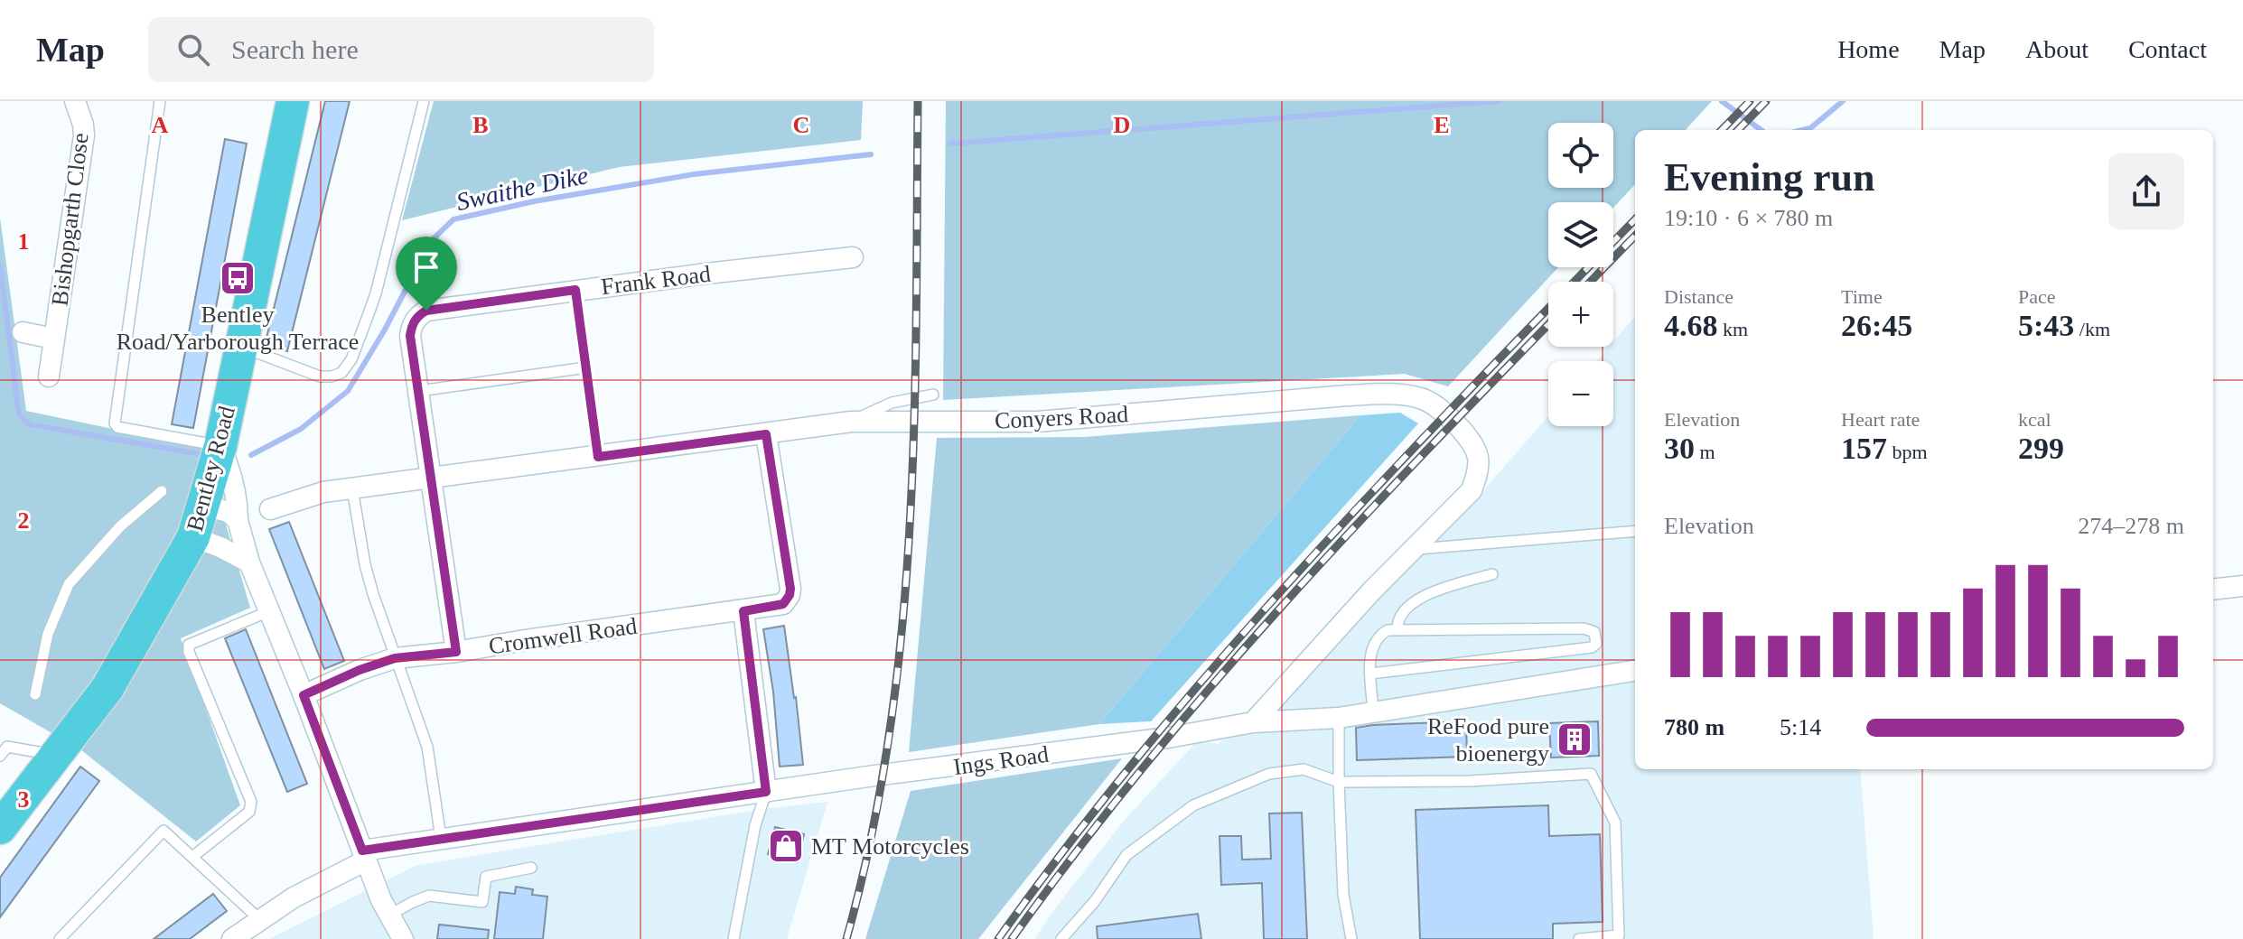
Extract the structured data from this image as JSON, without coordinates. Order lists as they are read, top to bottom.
{
  "streets": {
    "highway": ["Bentley Road"],
    "street": [
      "Bishopgarth Close",
      "Frank Road",
      "Conyers Road",
      "Cromwell Road",
      "Ings Road"
    ]
  },
  "crossings": [
    ["Conyers Road", "Cromwell Road"],
    ["Conyers Road", "Ings Road"]
  ],
  "water": ["Swaithe Dike"],
  "places": {
    "bus stop": ["Bentley Road/Yarborough Terrace"],
    "building": ["ReFood pure bioenergy"],
    "shop": ["MT Motorcycles"]
  },
  "page": {
    "header": "Map",
    "search": "Search here",
    "nav": [
      "Home",
      "Map",
      "About",
      "Contact"
    ],
    "map_buttons": ["+", "−"],
    "heading": ["Evening run", "19:10 · 6 × 780 m"],
    "stats": [
      ["Distance", "4.68 km"],
      ["Time", "26:45"],
      ["Pace", "5:43 /km"],
      ["Elevation", "30 m"],
      ["Heart rate", "157 bpm"],
      ["kcal", "299"]
    ],
    "chart": ["Elevation", "274–278 m"],
    "list": [
      {
        "name": "780 m",
        "note": "5:14"
      }
    ]
  },
  "grid": {
    "columns": [
      "A",
      "B",
      "C",
      "D",
      "E"
    ],
    "rows": ["1", "2", "3"]
  }
}
